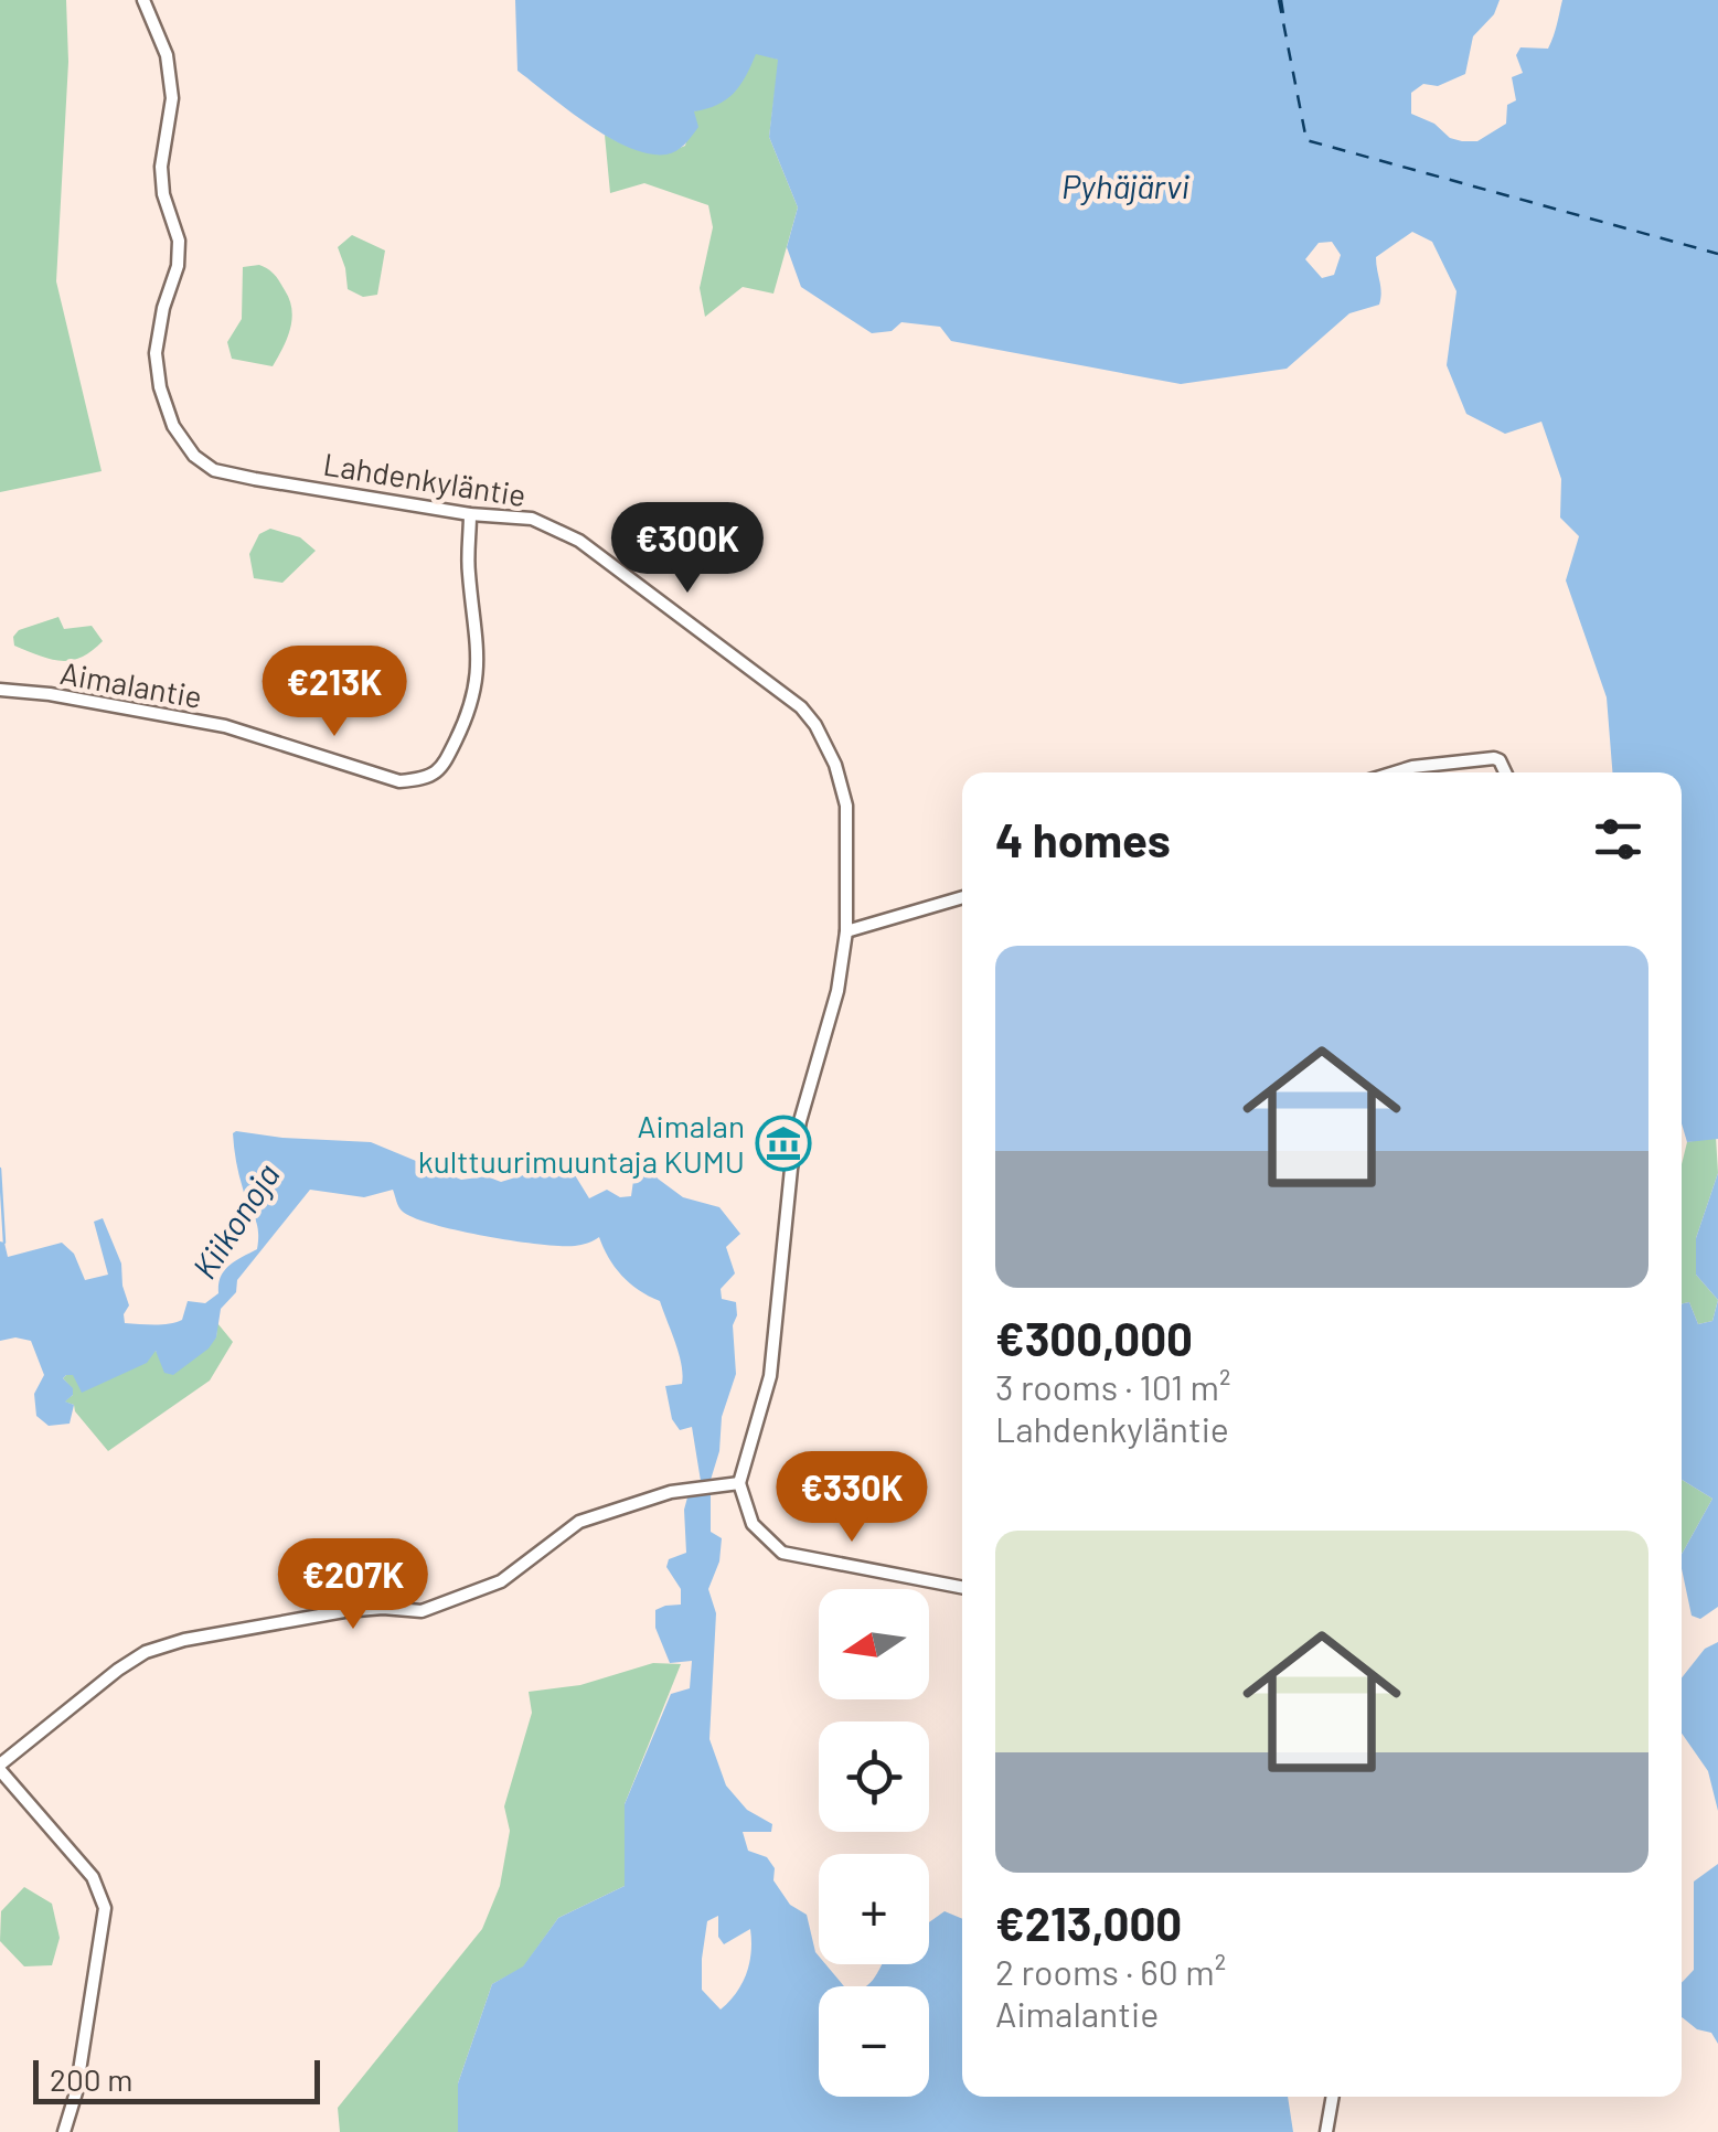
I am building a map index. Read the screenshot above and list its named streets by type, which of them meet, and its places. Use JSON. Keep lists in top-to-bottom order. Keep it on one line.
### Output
{"streets":{"street":["Lahdenkyläntie","Aimalantie"]},"crossings":[["Lahdenkyläntie","Aimalantie"]],"water":["Pyhäjärvi","Kiikonoja"],"places":{"museum":["Aimalan kulttuurimuuntaja KUMU"]},"scale_bar":"200 m","north":"left","page":{"price":["€300K","€213K","€330K","€207K"],"heading":"4 homes","list":[{"name":"€300,000","note":"3 rooms · 101 m² · Lahdenkyläntie"},{"name":"€213,000","note":"2 rooms · 60 m² · Aimalantie"}],"map_buttons":["+","−"],"scale":"200 m"}}
